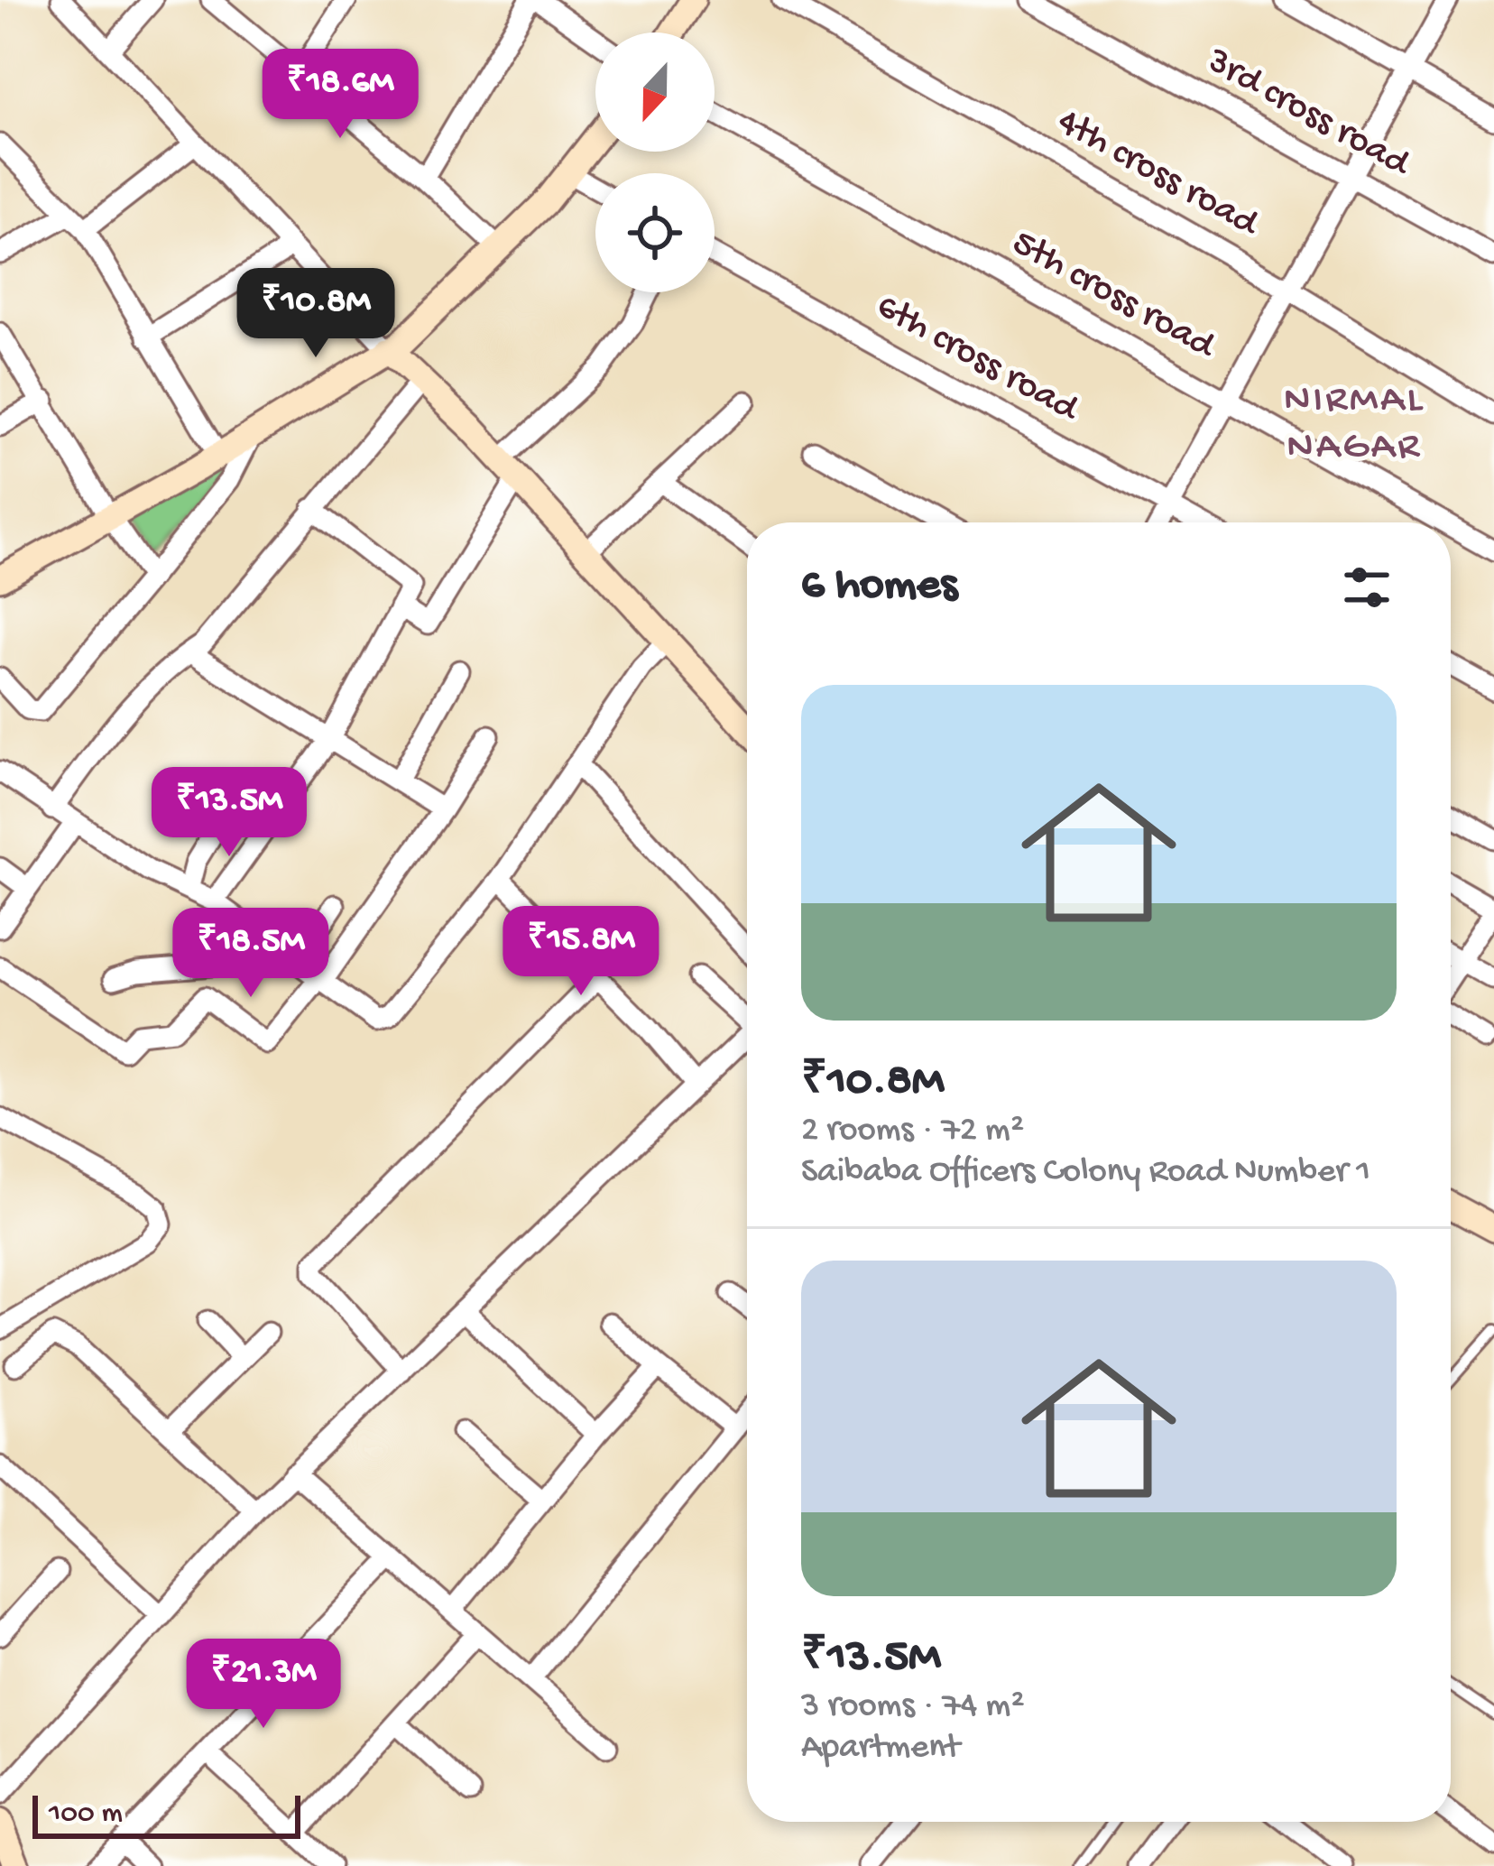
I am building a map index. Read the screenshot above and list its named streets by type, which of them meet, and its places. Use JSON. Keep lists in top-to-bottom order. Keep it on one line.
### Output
{"streets":{"street":["3rd cross road","4th cross road","5th cross road","6th cross road"]},"districts":["NIRMAL NAGAR"],"scale_bar":"100 m","north":"bottom","page":{"price":["₹18.6M","₹10.8M","₹13.5M","₹15.8M","₹18.5M","₹21.3M"],"heading":"6 homes","list":[{"name":"₹10.8M","note":"2 rooms · 72 m² · Saibaba Officers Colony Road Number 1"},{"name":"₹13.5M","note":"3 rooms · 74 m² · Apartment"}],"scale":"100 m"}}
